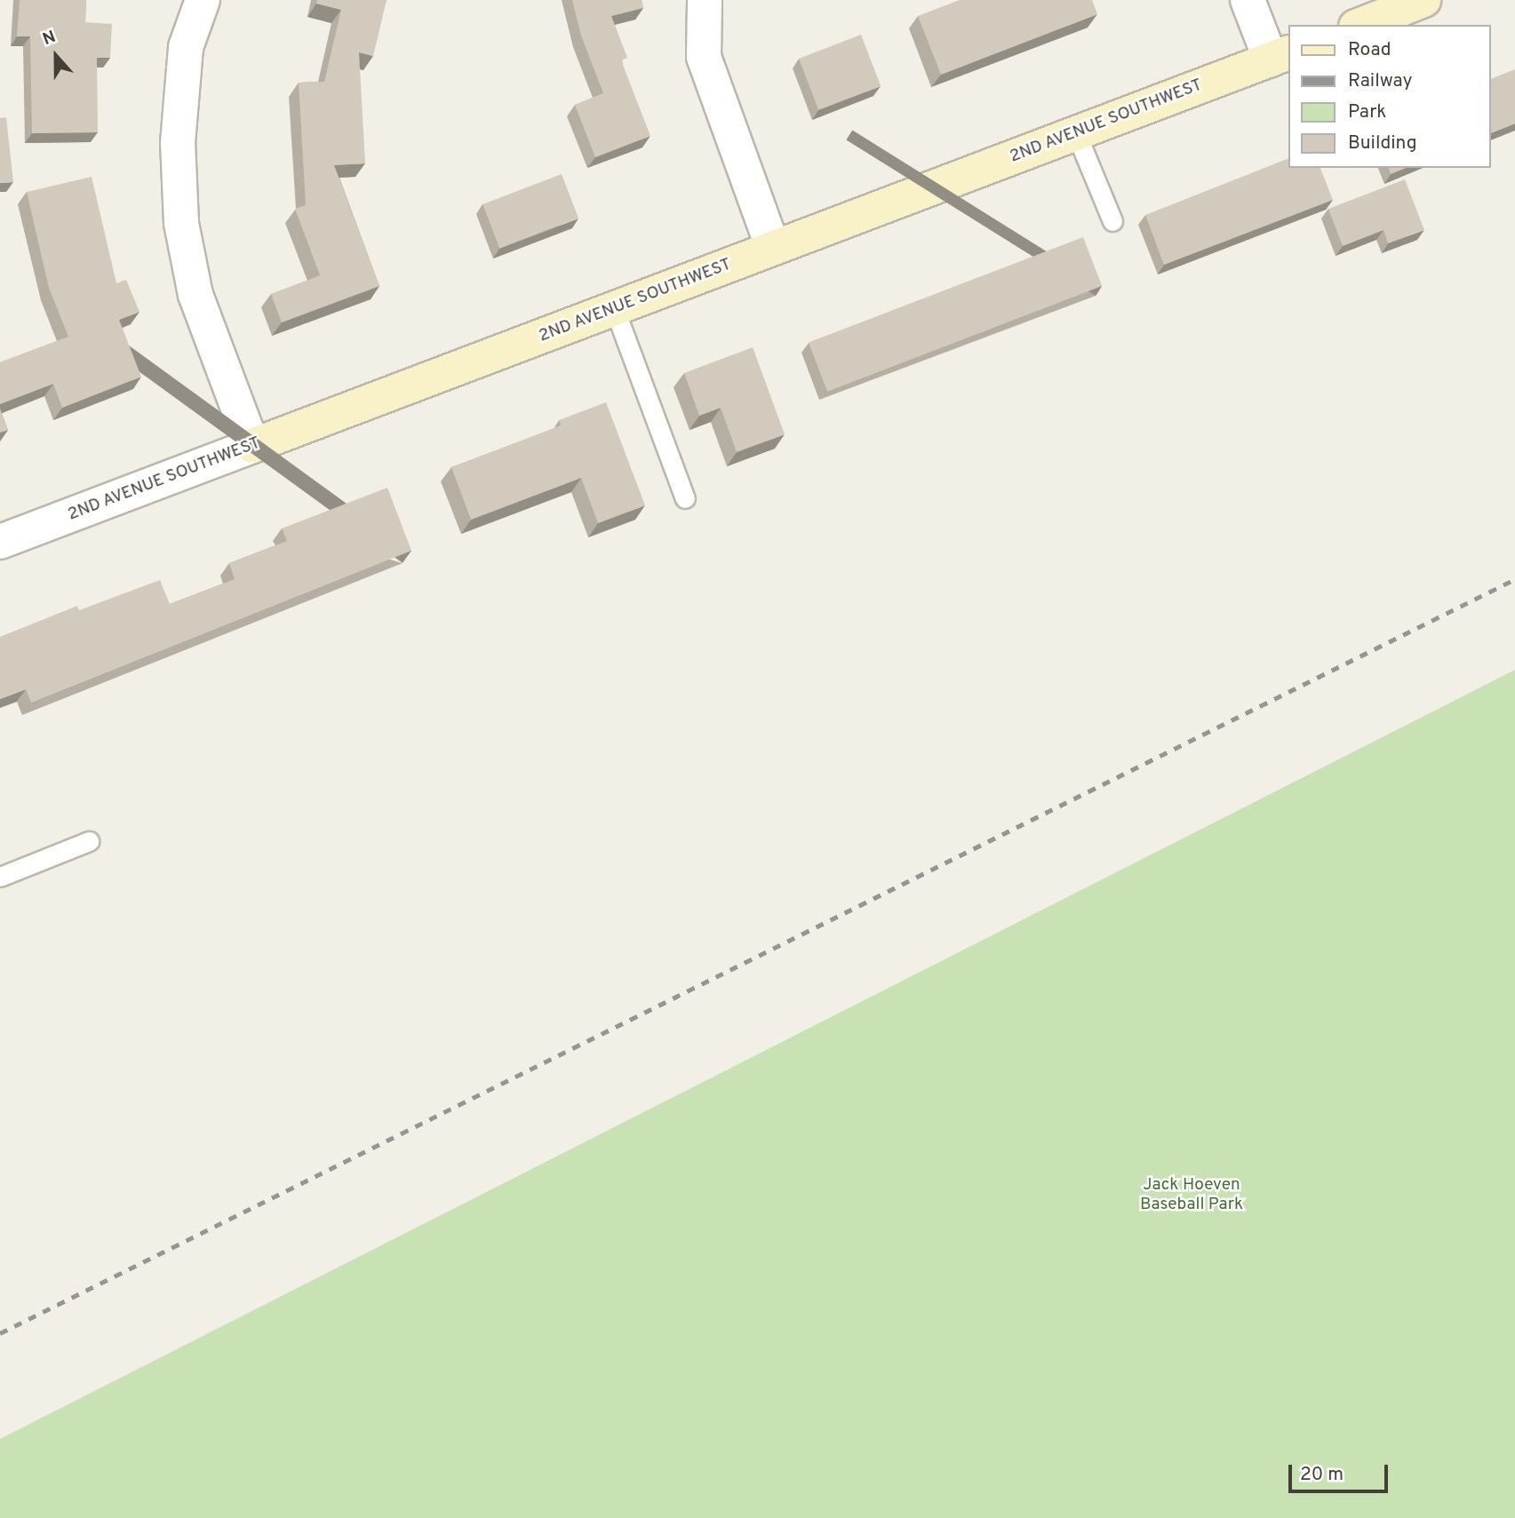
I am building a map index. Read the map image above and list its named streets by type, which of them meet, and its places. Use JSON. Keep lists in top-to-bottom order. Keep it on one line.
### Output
{"streets":{"street":["2ND AVENUE SOUTHWEST"]},"parks":["Jack Hoeven Baseball Park"],"legend":["Road","Railway","Park","Building"],"scale_bar":"20 m","north":"top"}
